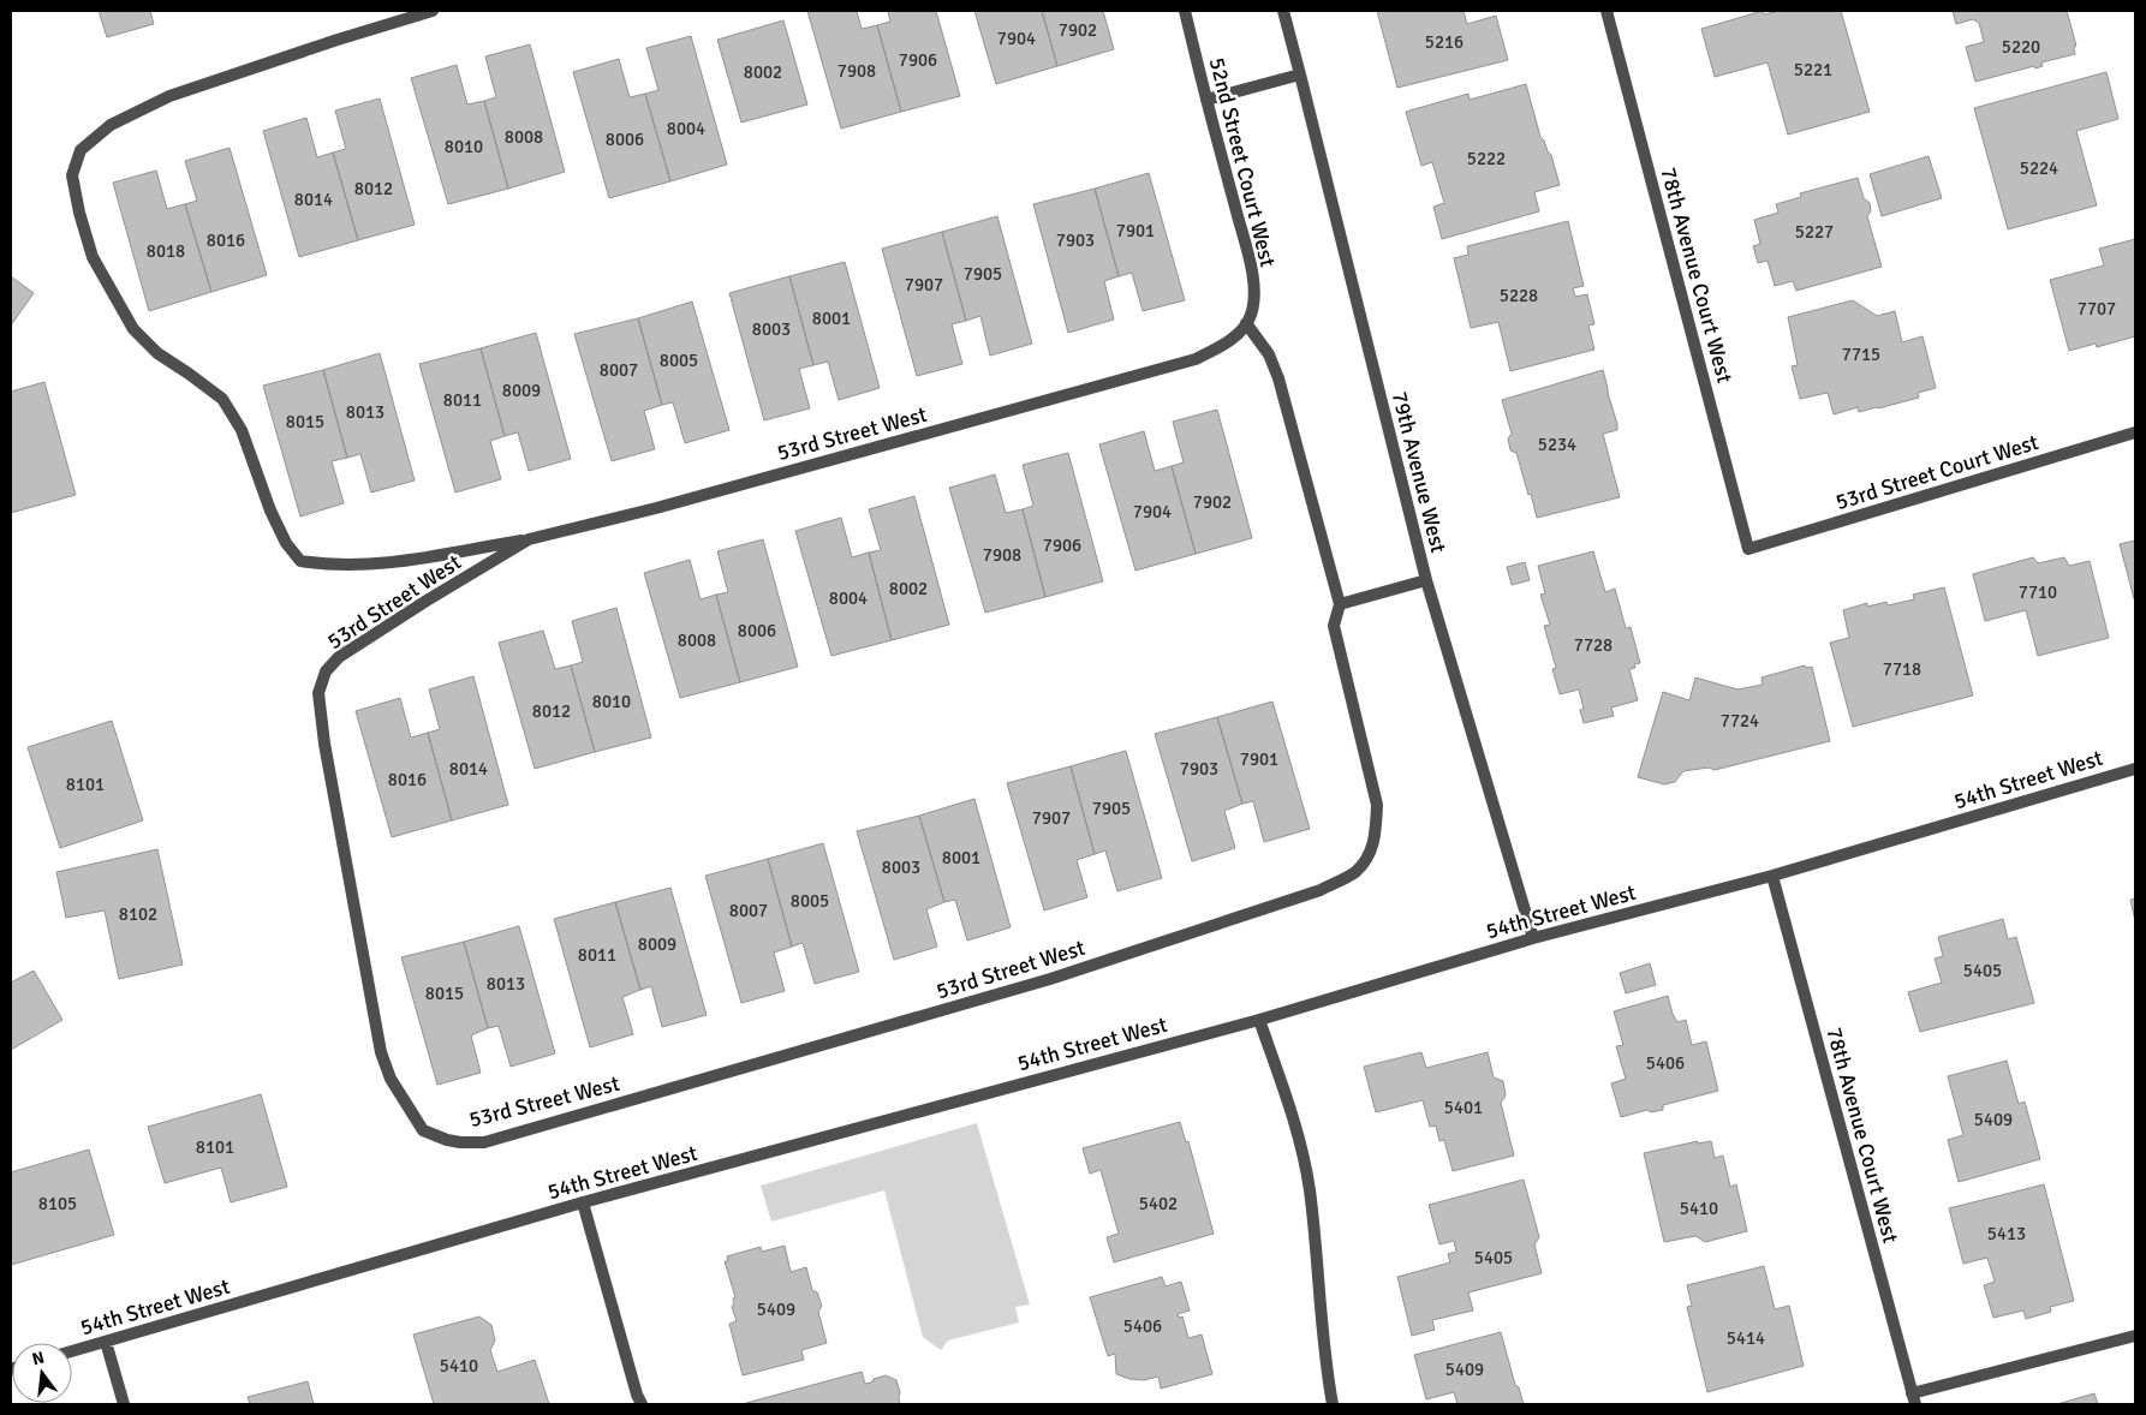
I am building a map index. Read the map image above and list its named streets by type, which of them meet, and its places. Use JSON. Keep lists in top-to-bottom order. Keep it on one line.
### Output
{"streets":{"street":["52nd Street Court West","78th Avenue Court West","53rd Street West","79th Avenue West","53rd Street Court West","54th Street West"]},"crossings":[["52nd Street Court West","53rd Street West"],["78th Avenue Court West","53rd Street Court West"],["78th Avenue Court West","54th Street West"],["79th Avenue West","54th Street West"]],"house_numbers":["7902","7904","5216","5220","7906","5221","7908","8002","8004","8008","8006","8010","5222","5224","8012","8014","7901","5227","8016","7903","8018","7905","7907","5228","7707","8001","8003","7715","8005","8007","8009","8011","8013","8015","5234","7902","7904","7906","7908","8002","7710","8004","8006","8008","7728","7718","8010","8012","7724","7901","8014","7903","8016","8101","7905","7907","8001","8003","8005","8007","8102","8009","8011","5405","8013","8015","5406","5401","5409","8101","8105","5402","5410","5413","5405","5409","5406","5414","5410","5409"],"north":"top"}
